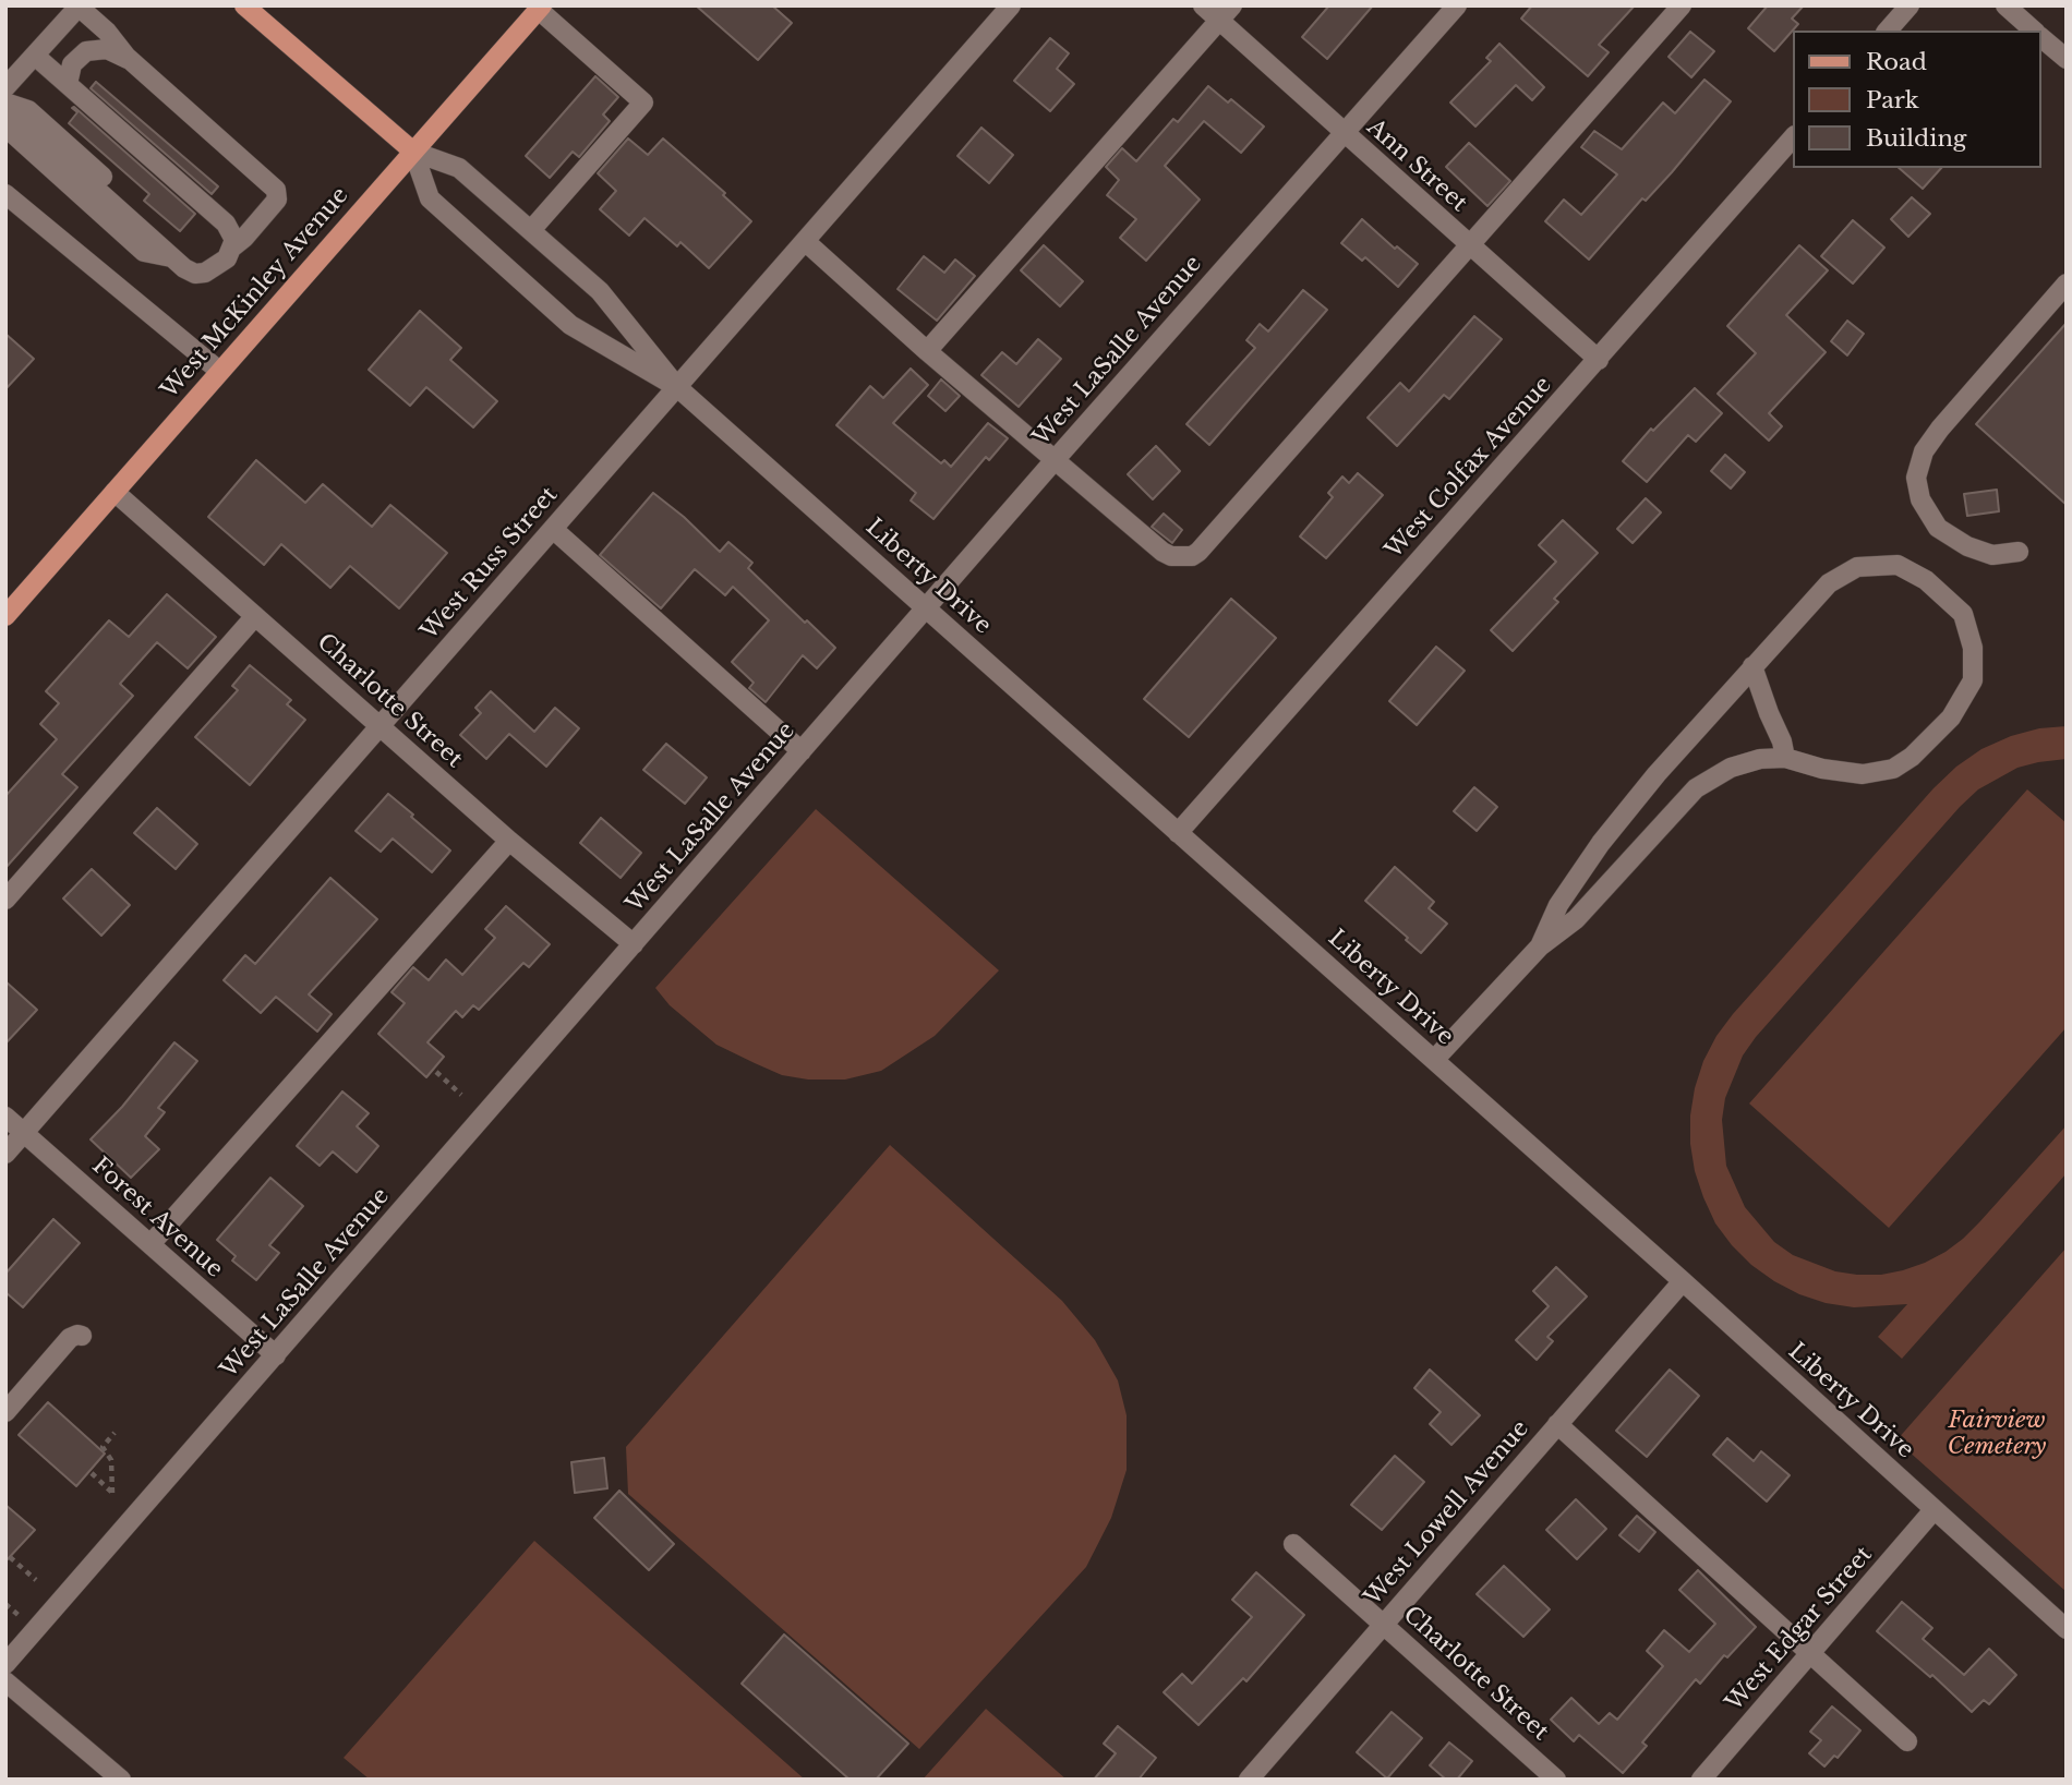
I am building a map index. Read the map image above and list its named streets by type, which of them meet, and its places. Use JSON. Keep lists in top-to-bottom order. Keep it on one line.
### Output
{"streets":{"main road":["West McKinley Avenue"],"street":["Ann Street","West LaSalle Avenue","West Colfax Avenue","West Russ Street","Liberty Drive","Charlotte Street","Forest Avenue","West Lowell Avenue","West Edgar Street"]},"crossings":[["Ann Street","West LaSalle Avenue"],["Ann Street","West Colfax Avenue"],["West McKinley Avenue","Liberty Drive"],["West McKinley Avenue","Charlotte Street"],["West LaSalle Avenue","Liberty Drive"],["West LaSalle Avenue","Charlotte Street"],["West LaSalle Avenue","Forest Avenue"],["West Colfax Avenue","Liberty Drive"],["West Russ Street","Liberty Drive"],["West Russ Street","Charlotte Street"],["West Russ Street","Forest Avenue"],["Liberty Drive","West Lowell Avenue"],["Liberty Drive","West Edgar Street"],["Charlotte Street","West Lowell Avenue"]],"parks":["Fairview Cemetery"],"legend":["Road","Park","Building"]}
